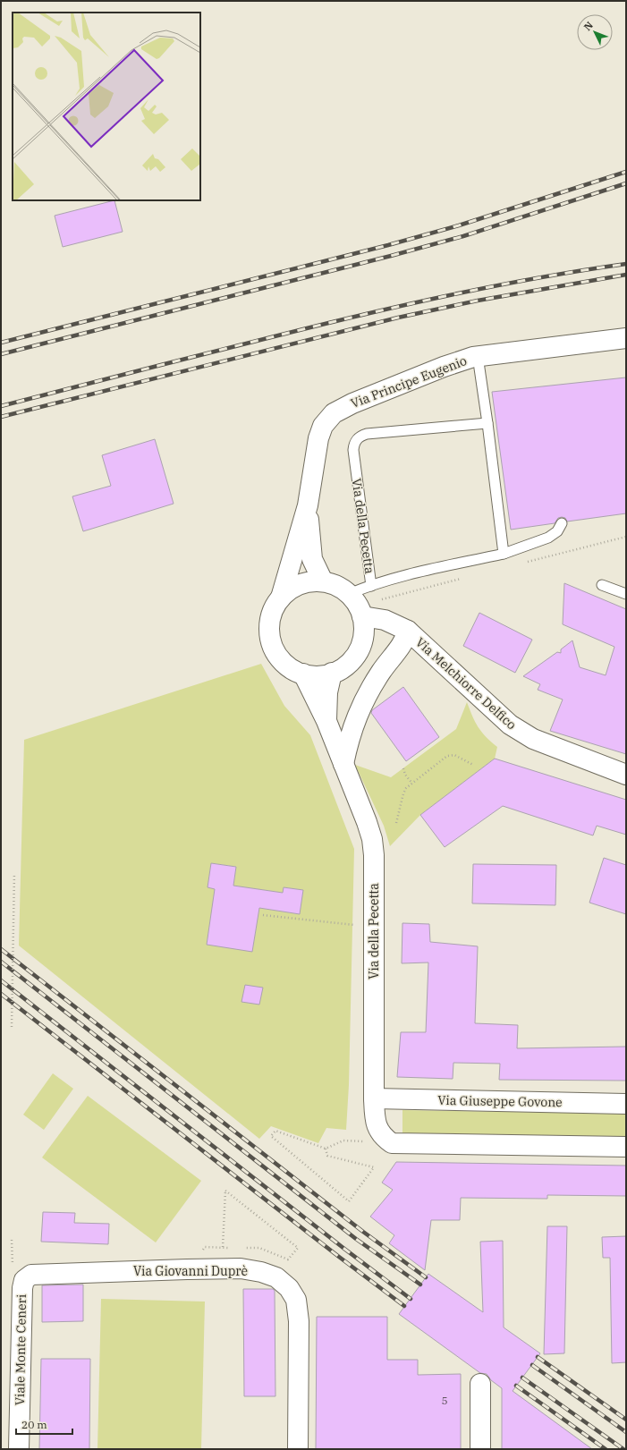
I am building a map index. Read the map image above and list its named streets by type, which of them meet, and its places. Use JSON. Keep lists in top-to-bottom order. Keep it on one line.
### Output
{"streets":{"street":["Via Principe Eugenio","Via della Pecetta","Via Melchiorre Delfico","Via Giuseppe Govone","Via Giovanni Duprè","Viale Monte Ceneri"]},"crossings":[["Via Principe Eugenio","Via della Pecetta"],["Via Principe Eugenio","Via Melchiorre Delfico"],["Via della Pecetta","Via Melchiorre Delfico"],["Via della Pecetta","Via Giuseppe Govone"],["Via Giovanni Duprè","Viale Monte Ceneri"]],"house_numbers":["5"],"scale_bar":"20 m","north":"top left"}
